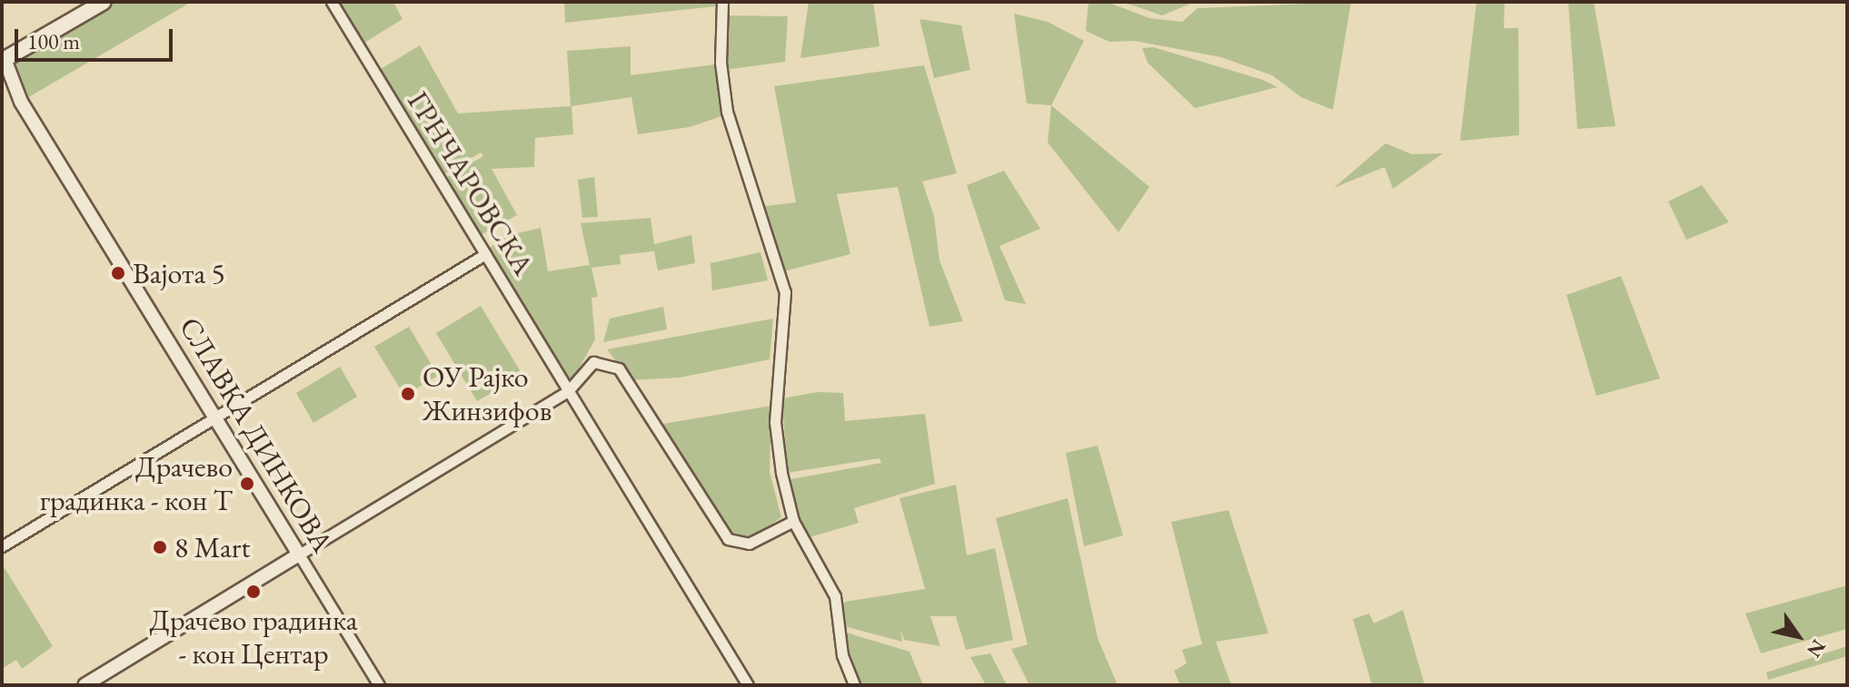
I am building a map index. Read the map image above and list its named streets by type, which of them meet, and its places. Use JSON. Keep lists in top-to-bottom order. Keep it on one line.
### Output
{"streets":{"street":["ГРНЧАРОВСКА","СЛАВКА ДИНКОВА"]},"places":["Вајота 5","ОУ Рајко Жинзифов","Драчево градинка - кон Т","8 Mart","Драчево градинка - кон Центар"],"scale_bar":"100 m","north":"bottom right"}
